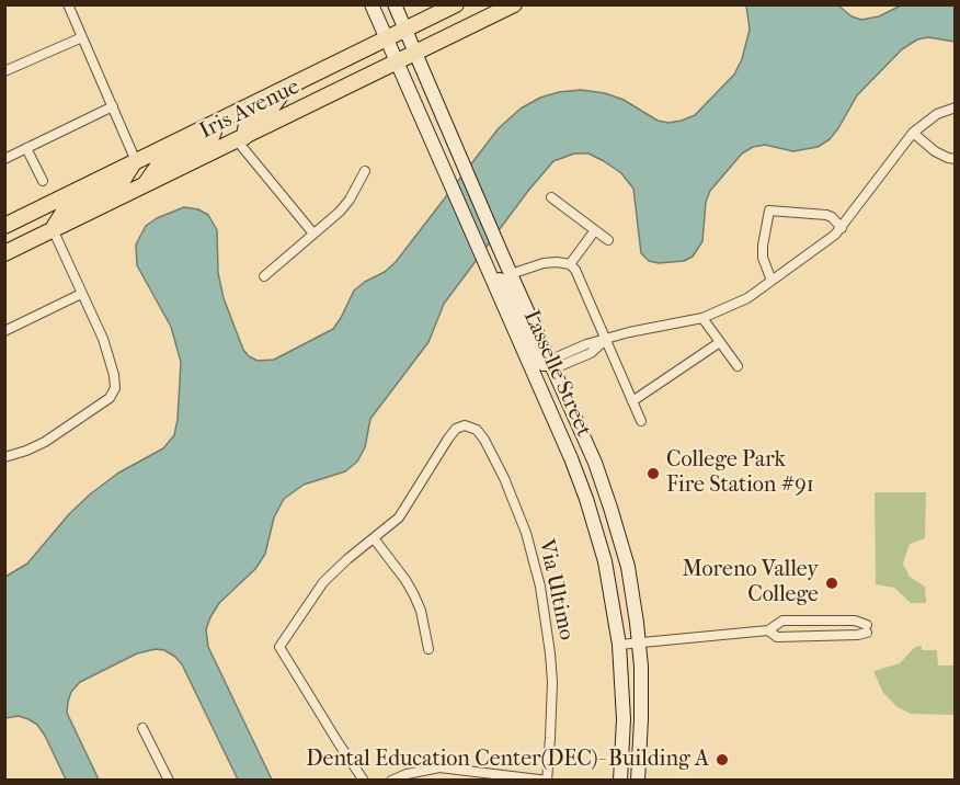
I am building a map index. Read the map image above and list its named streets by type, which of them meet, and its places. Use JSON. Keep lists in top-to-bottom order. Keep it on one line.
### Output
{"streets":{"main road":["Iris Avenue","Lasselle Street"],"street":["Via Ultimo"]},"crossings":[["Iris Avenue","Lasselle Street"]],"places":["College Park Fire Station #91","Moreno Valley College","Dental Education Center(DEC)- Building A"]}
